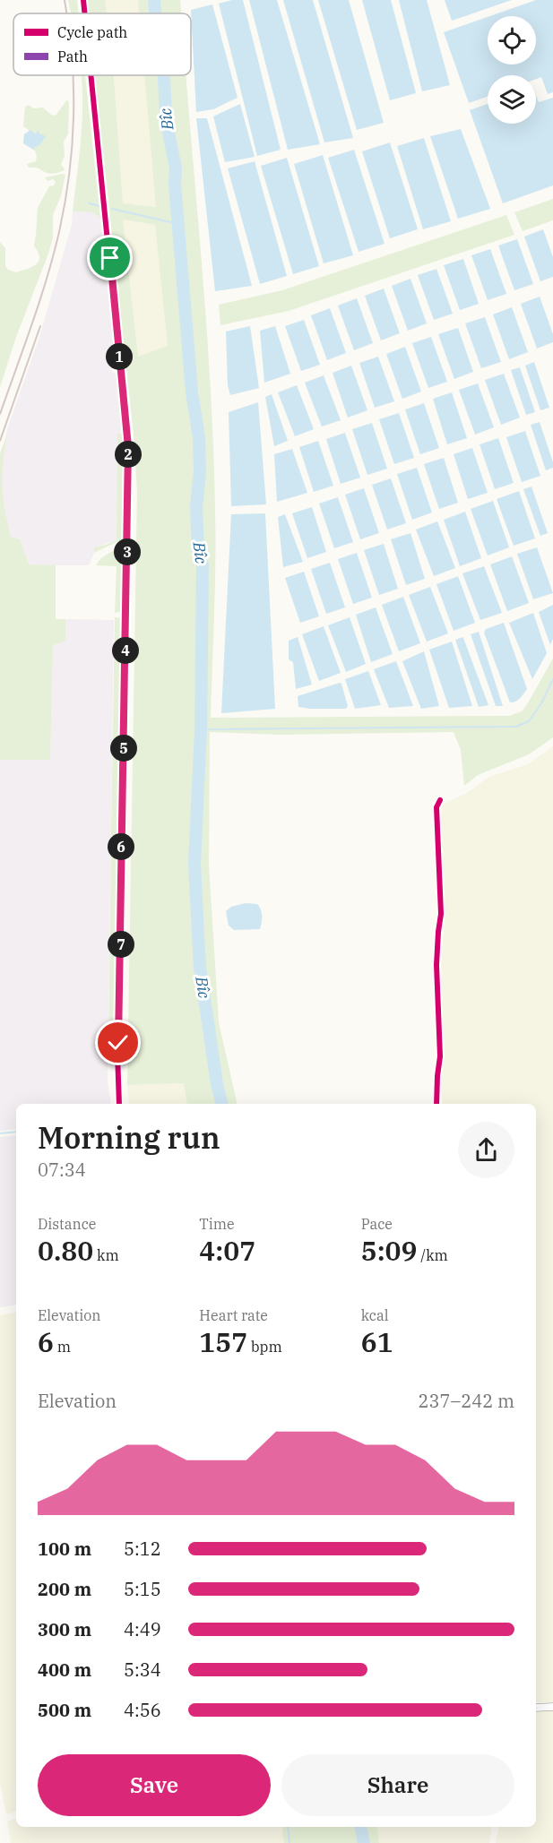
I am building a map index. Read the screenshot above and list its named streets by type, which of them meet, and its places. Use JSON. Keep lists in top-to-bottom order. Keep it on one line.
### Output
{"water":["Bîc"],"legend":["Cycle path","Path"],"page":{"pins":["1","2","3","4","5","6","7"],"heading":["Morning run","07:34"],"stats":[["Distance","0.80 km"],["Time","4:07"],["Pace","5:09 /km"],["Elevation","6 m"],["Heart rate","157 bpm"],["kcal","61"]],"chart":["Elevation","237–242 m"],"list":[{"name":"100 m","note":"5:12"},{"name":"200 m","note":"5:15"},{"name":"300 m","note":"4:49"},{"name":"400 m","note":"5:34"},{"name":"500 m","note":"4:56"}],"buttons":["Save","Share"]}}
